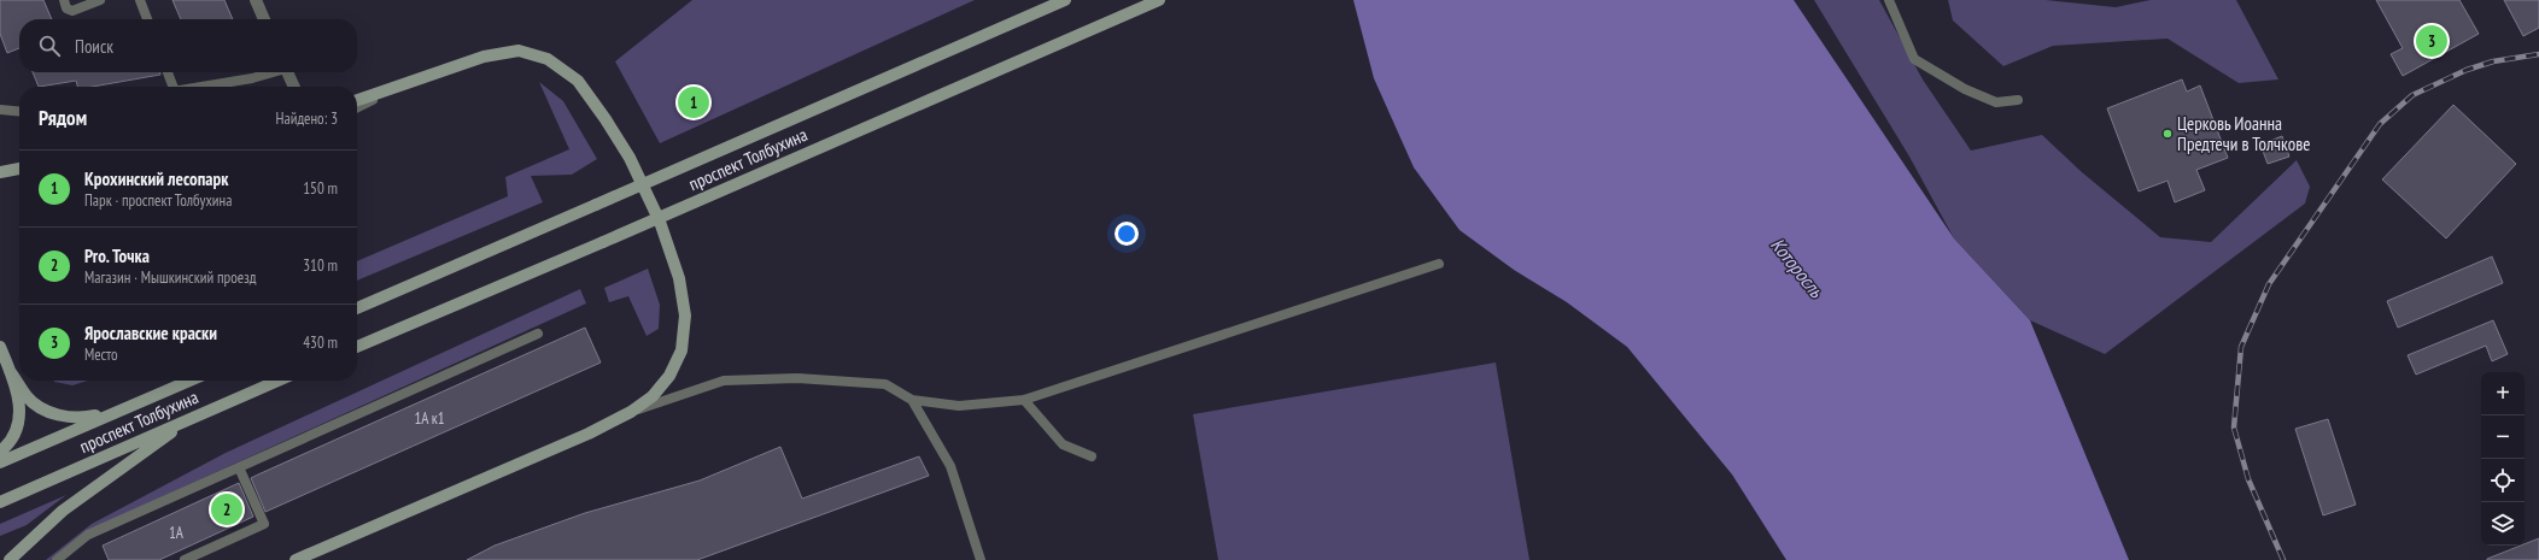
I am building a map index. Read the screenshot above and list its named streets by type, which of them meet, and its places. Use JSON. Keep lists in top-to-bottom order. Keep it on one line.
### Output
{"streets":{"main road":["проспект Толбухина"]},"water":["Которосль"],"places":["Церковь Иоанна Предтечи в Толчкове"],"house_numbers":["1А к1","1А"],"page":{"search":"Поиск","pins":["3","1","2"],"heading":["Рядом","Найдено: 3"],"list":[{"mark":"1","name":"Крохинский лесопарк","note":"Парк · проспект Толбухина","value":"150 m"},{"mark":"2","name":"Pro. Точка","note":"Магазин · Мышкинский проезд","value":"310 m"},{"mark":"3","name":"Ярославские краски","note":"Место","value":"430 m"}],"map_buttons":["+","−"]}}
